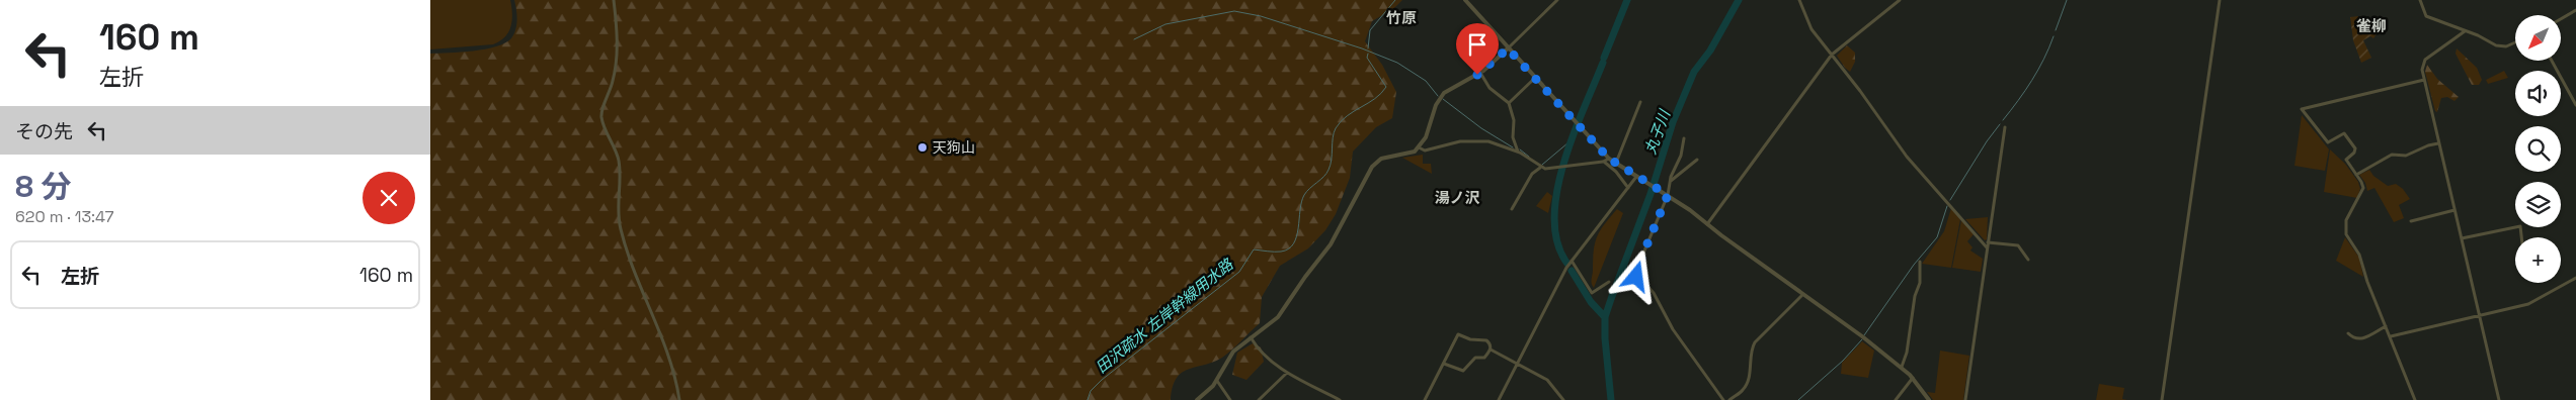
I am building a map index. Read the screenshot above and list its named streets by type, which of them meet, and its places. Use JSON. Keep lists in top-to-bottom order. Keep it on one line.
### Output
{"districts":["竹原","雀柳","湯ノ沢"],"water":["丸子川","田沢疏水 左岸幹線用水路"],"places":["天狗山"],"north":"bottom left","page":{"turn":["160 m","左折"],"map_buttons":"+","then":"その先","heading":["8 分","620 m · 13:47"],"list":[{"name":"左折","value":"160 m"}]}}
